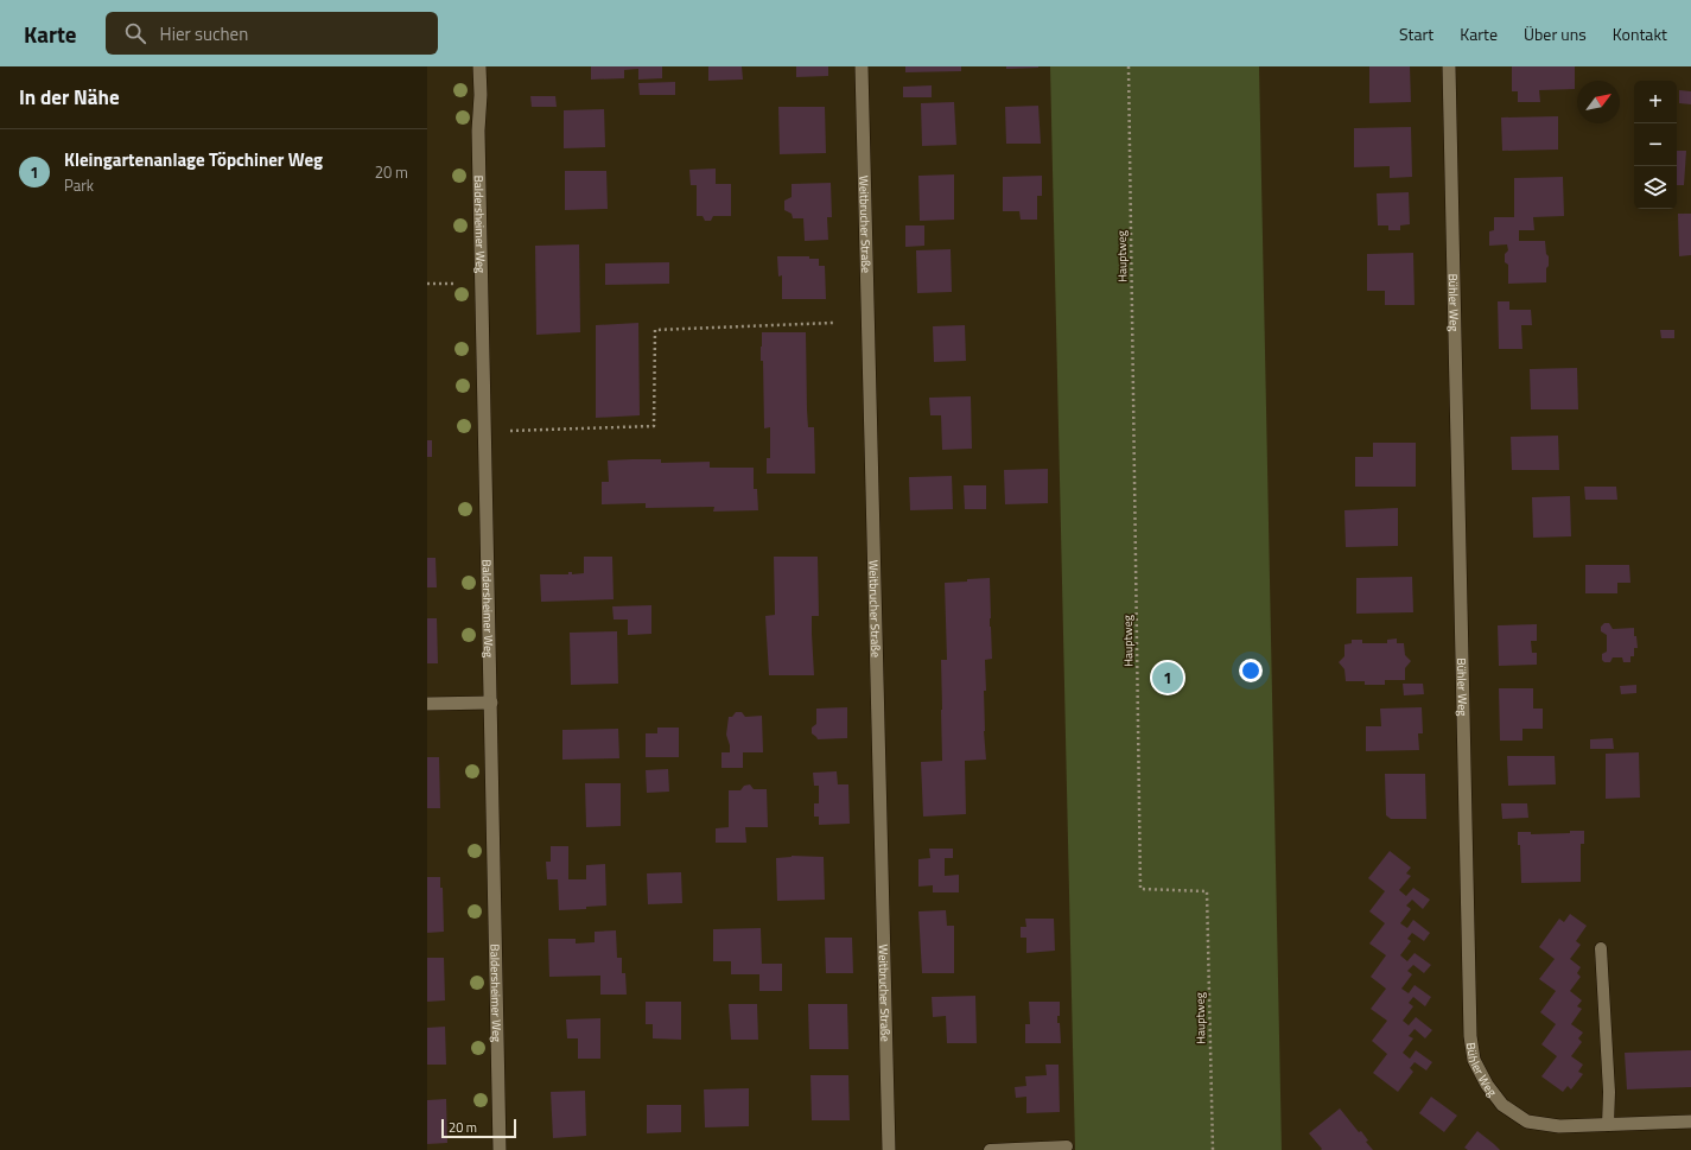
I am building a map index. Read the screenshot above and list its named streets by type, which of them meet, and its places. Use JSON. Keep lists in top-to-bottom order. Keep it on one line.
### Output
{"streets":{"street":["Baldersheimer Weg","Weitbrucher Straße","Bühler Weg"],"path":["Hauptweg"]},"scale_bar":"20 m","north":"top right","page":{"header":"Karte","search":"Hier suchen","nav":["Start","Karte","Über uns","Kontakt"],"heading":"In der Nähe","map_buttons":["+","−"],"list":[{"mark":"1","name":"Kleingartenanlage Töpchiner Weg","note":"Park","value":"20 m"}],"pins":"1","scale":"20 m"}}
